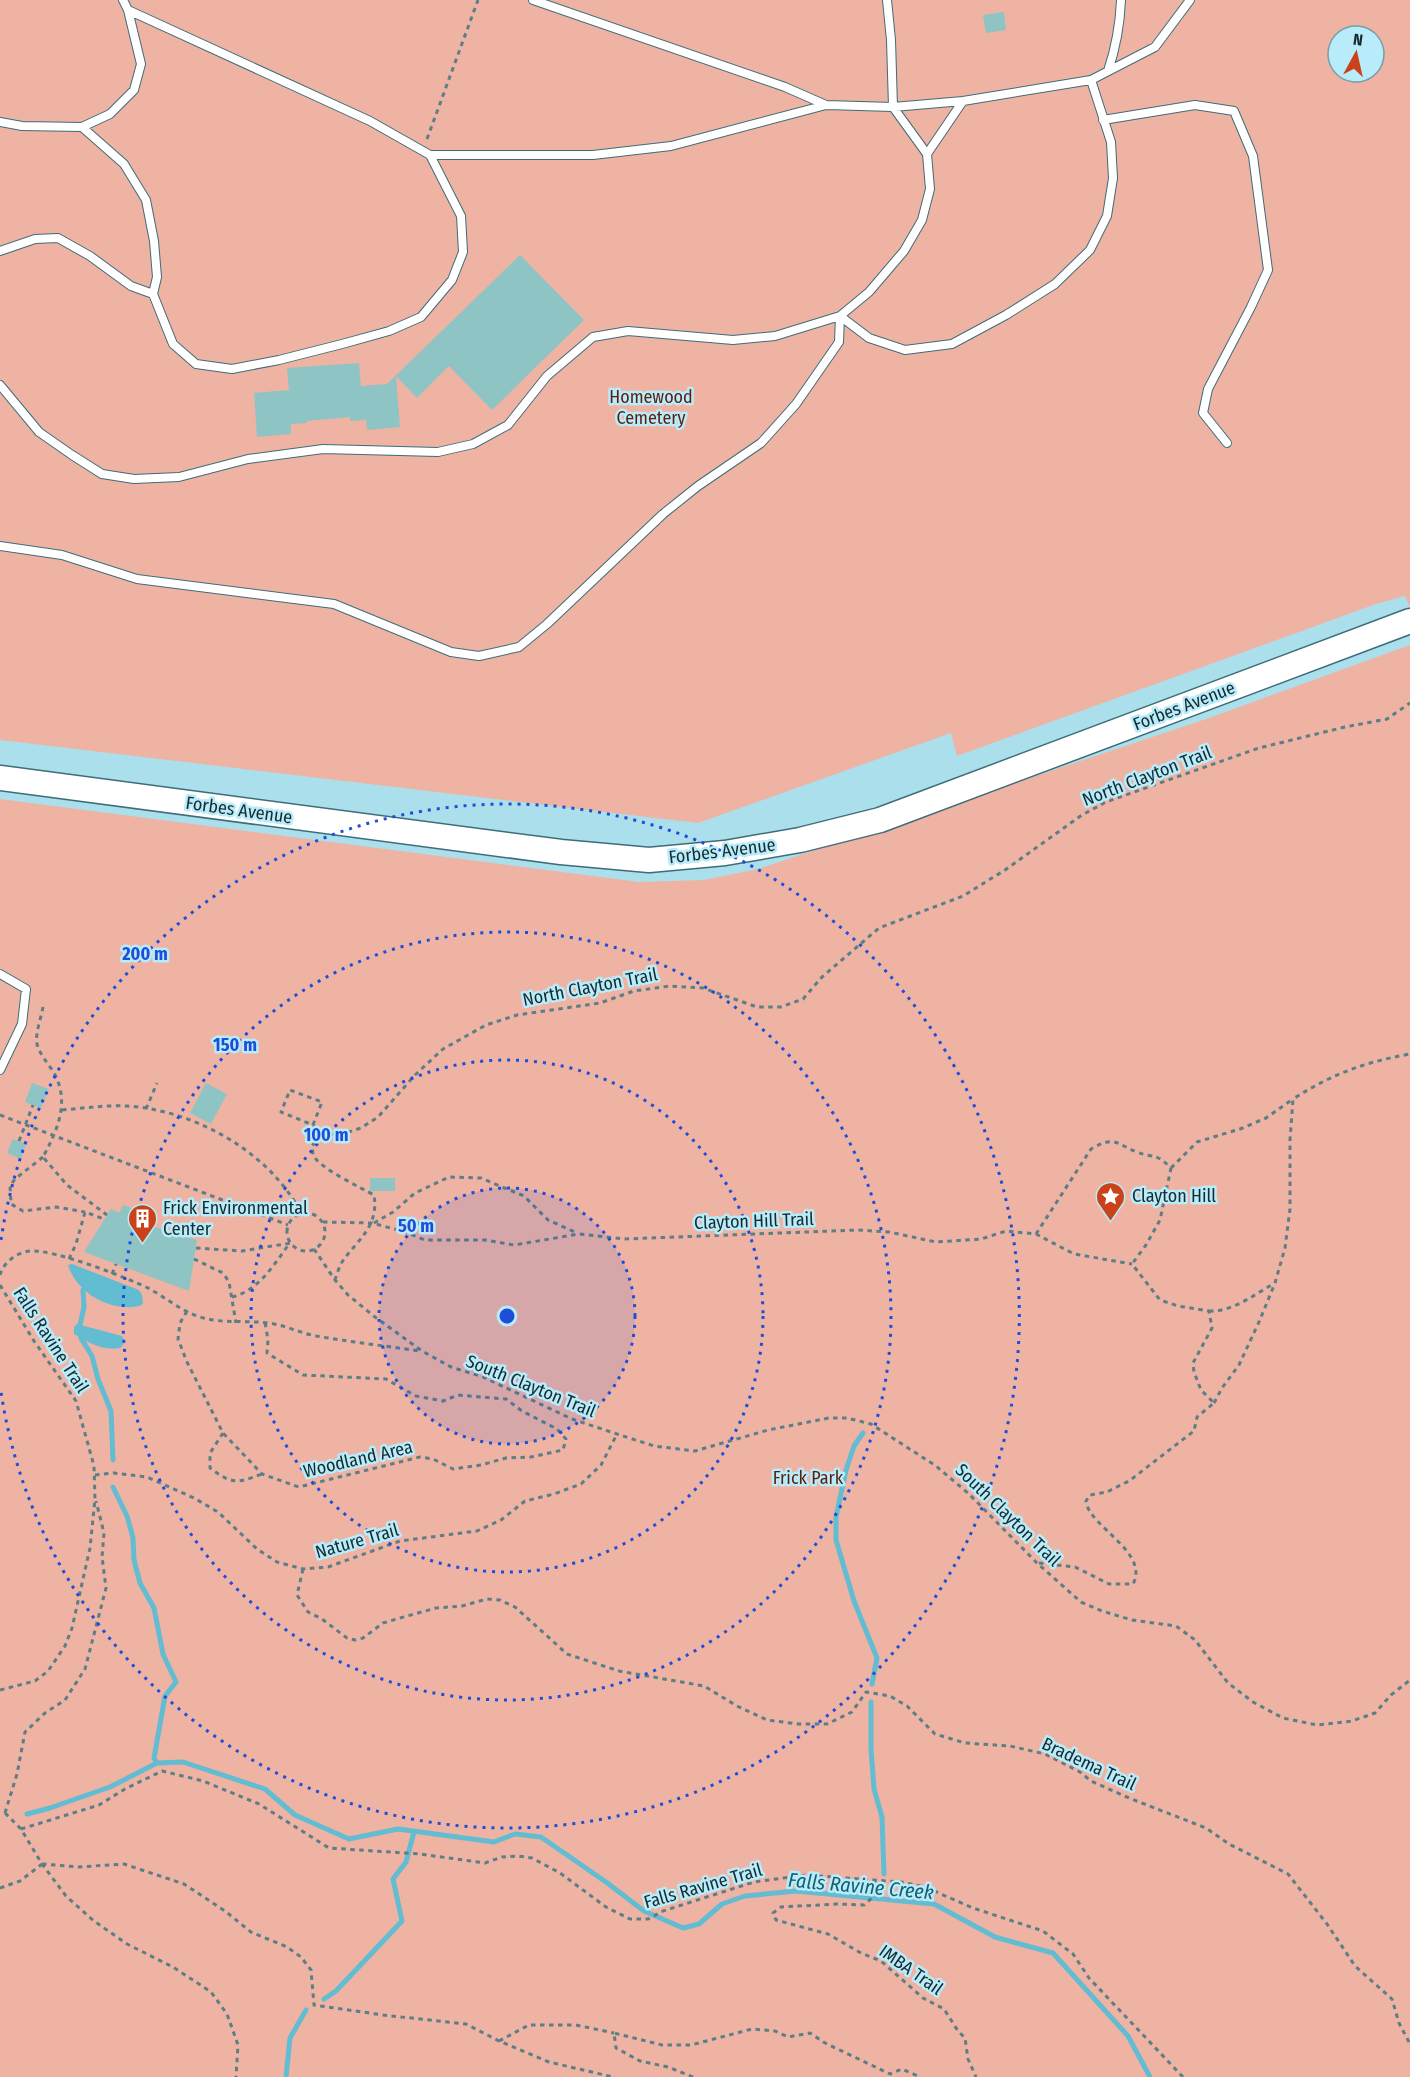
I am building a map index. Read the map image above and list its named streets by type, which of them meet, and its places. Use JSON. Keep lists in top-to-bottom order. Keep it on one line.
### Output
{"streets":{"main road":["Forbes Avenue"],"path":["North Clayton Trail","Clayton Hill Trail","Falls Ravine Trail","South Clayton Trail","Woodland Area","Nature Trail","Bradema Trail","IMBA Trail"]},"crossings":[["Clayton Hill Trail","South Clayton Trail"],["Falls Ravine Trail","Nature Trail"],["Falls Ravine Trail","IMBA Trail"],["South Clayton Trail","Nature Trail"],["Nature Trail","Bradema Trail"]],"water":["Falls Ravine Creek"],"parks":["Homewood Cemetery","Frick Park"],"places":{"place":["Clayton Hill"],"building":["Frick Environmental Center"]},"north":"top","rings":["200 m","150 m","100 m","50 m"]}
